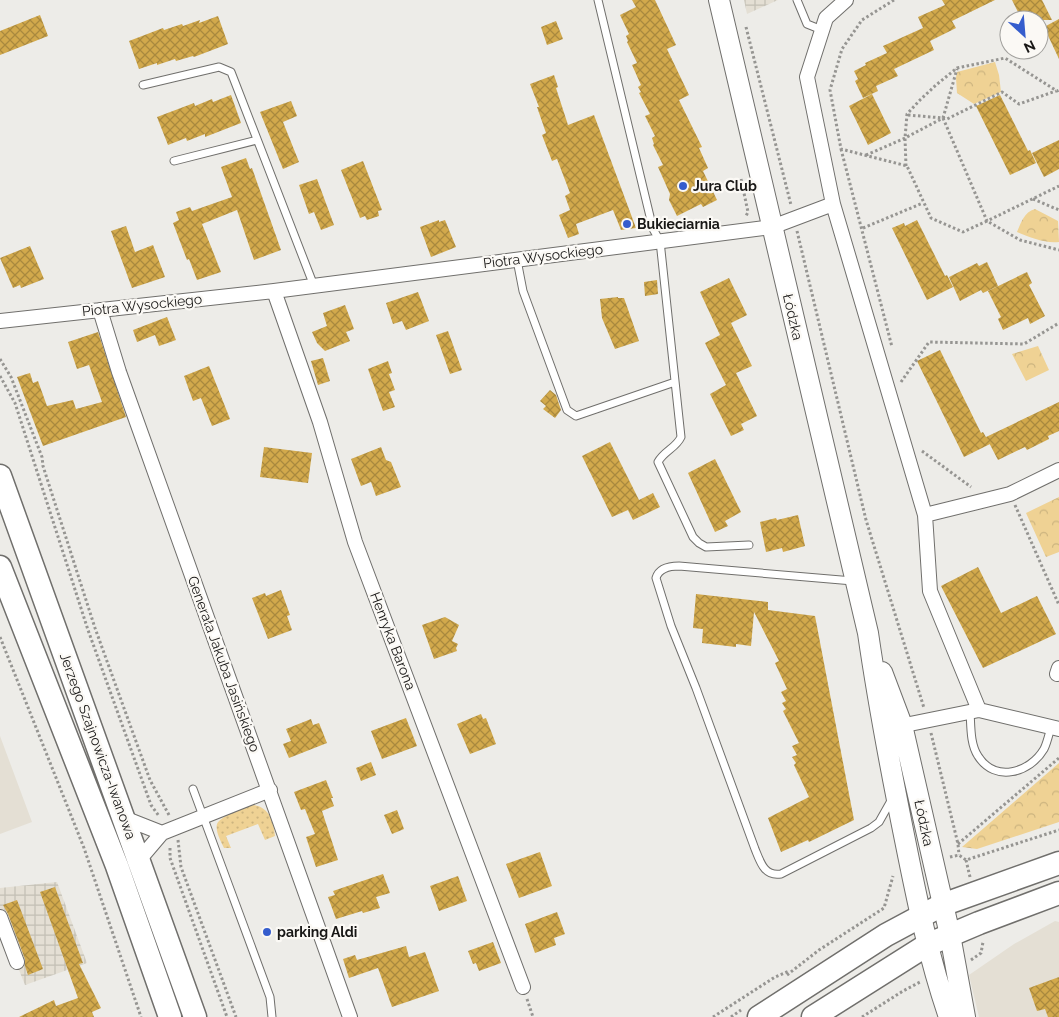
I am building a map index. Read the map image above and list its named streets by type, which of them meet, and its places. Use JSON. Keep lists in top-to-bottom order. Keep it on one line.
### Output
{"streets":{"main road":["Jerzego Szajnowicza-Iwanowa"],"street":["Piotra Wysockiego","Łódzka","Henryka Barona","Generała Jakuba Jasińskiego"]},"crossings":[["Piotra Wysockiego","Łódzka"],["Piotra Wysockiego","Henryka Barona"],["Piotra Wysockiego","Generała Jakuba Jasińskiego"]],"places":["Jura Club","Bukieciarnia","parking Aldi"],"north":"bottom right"}
